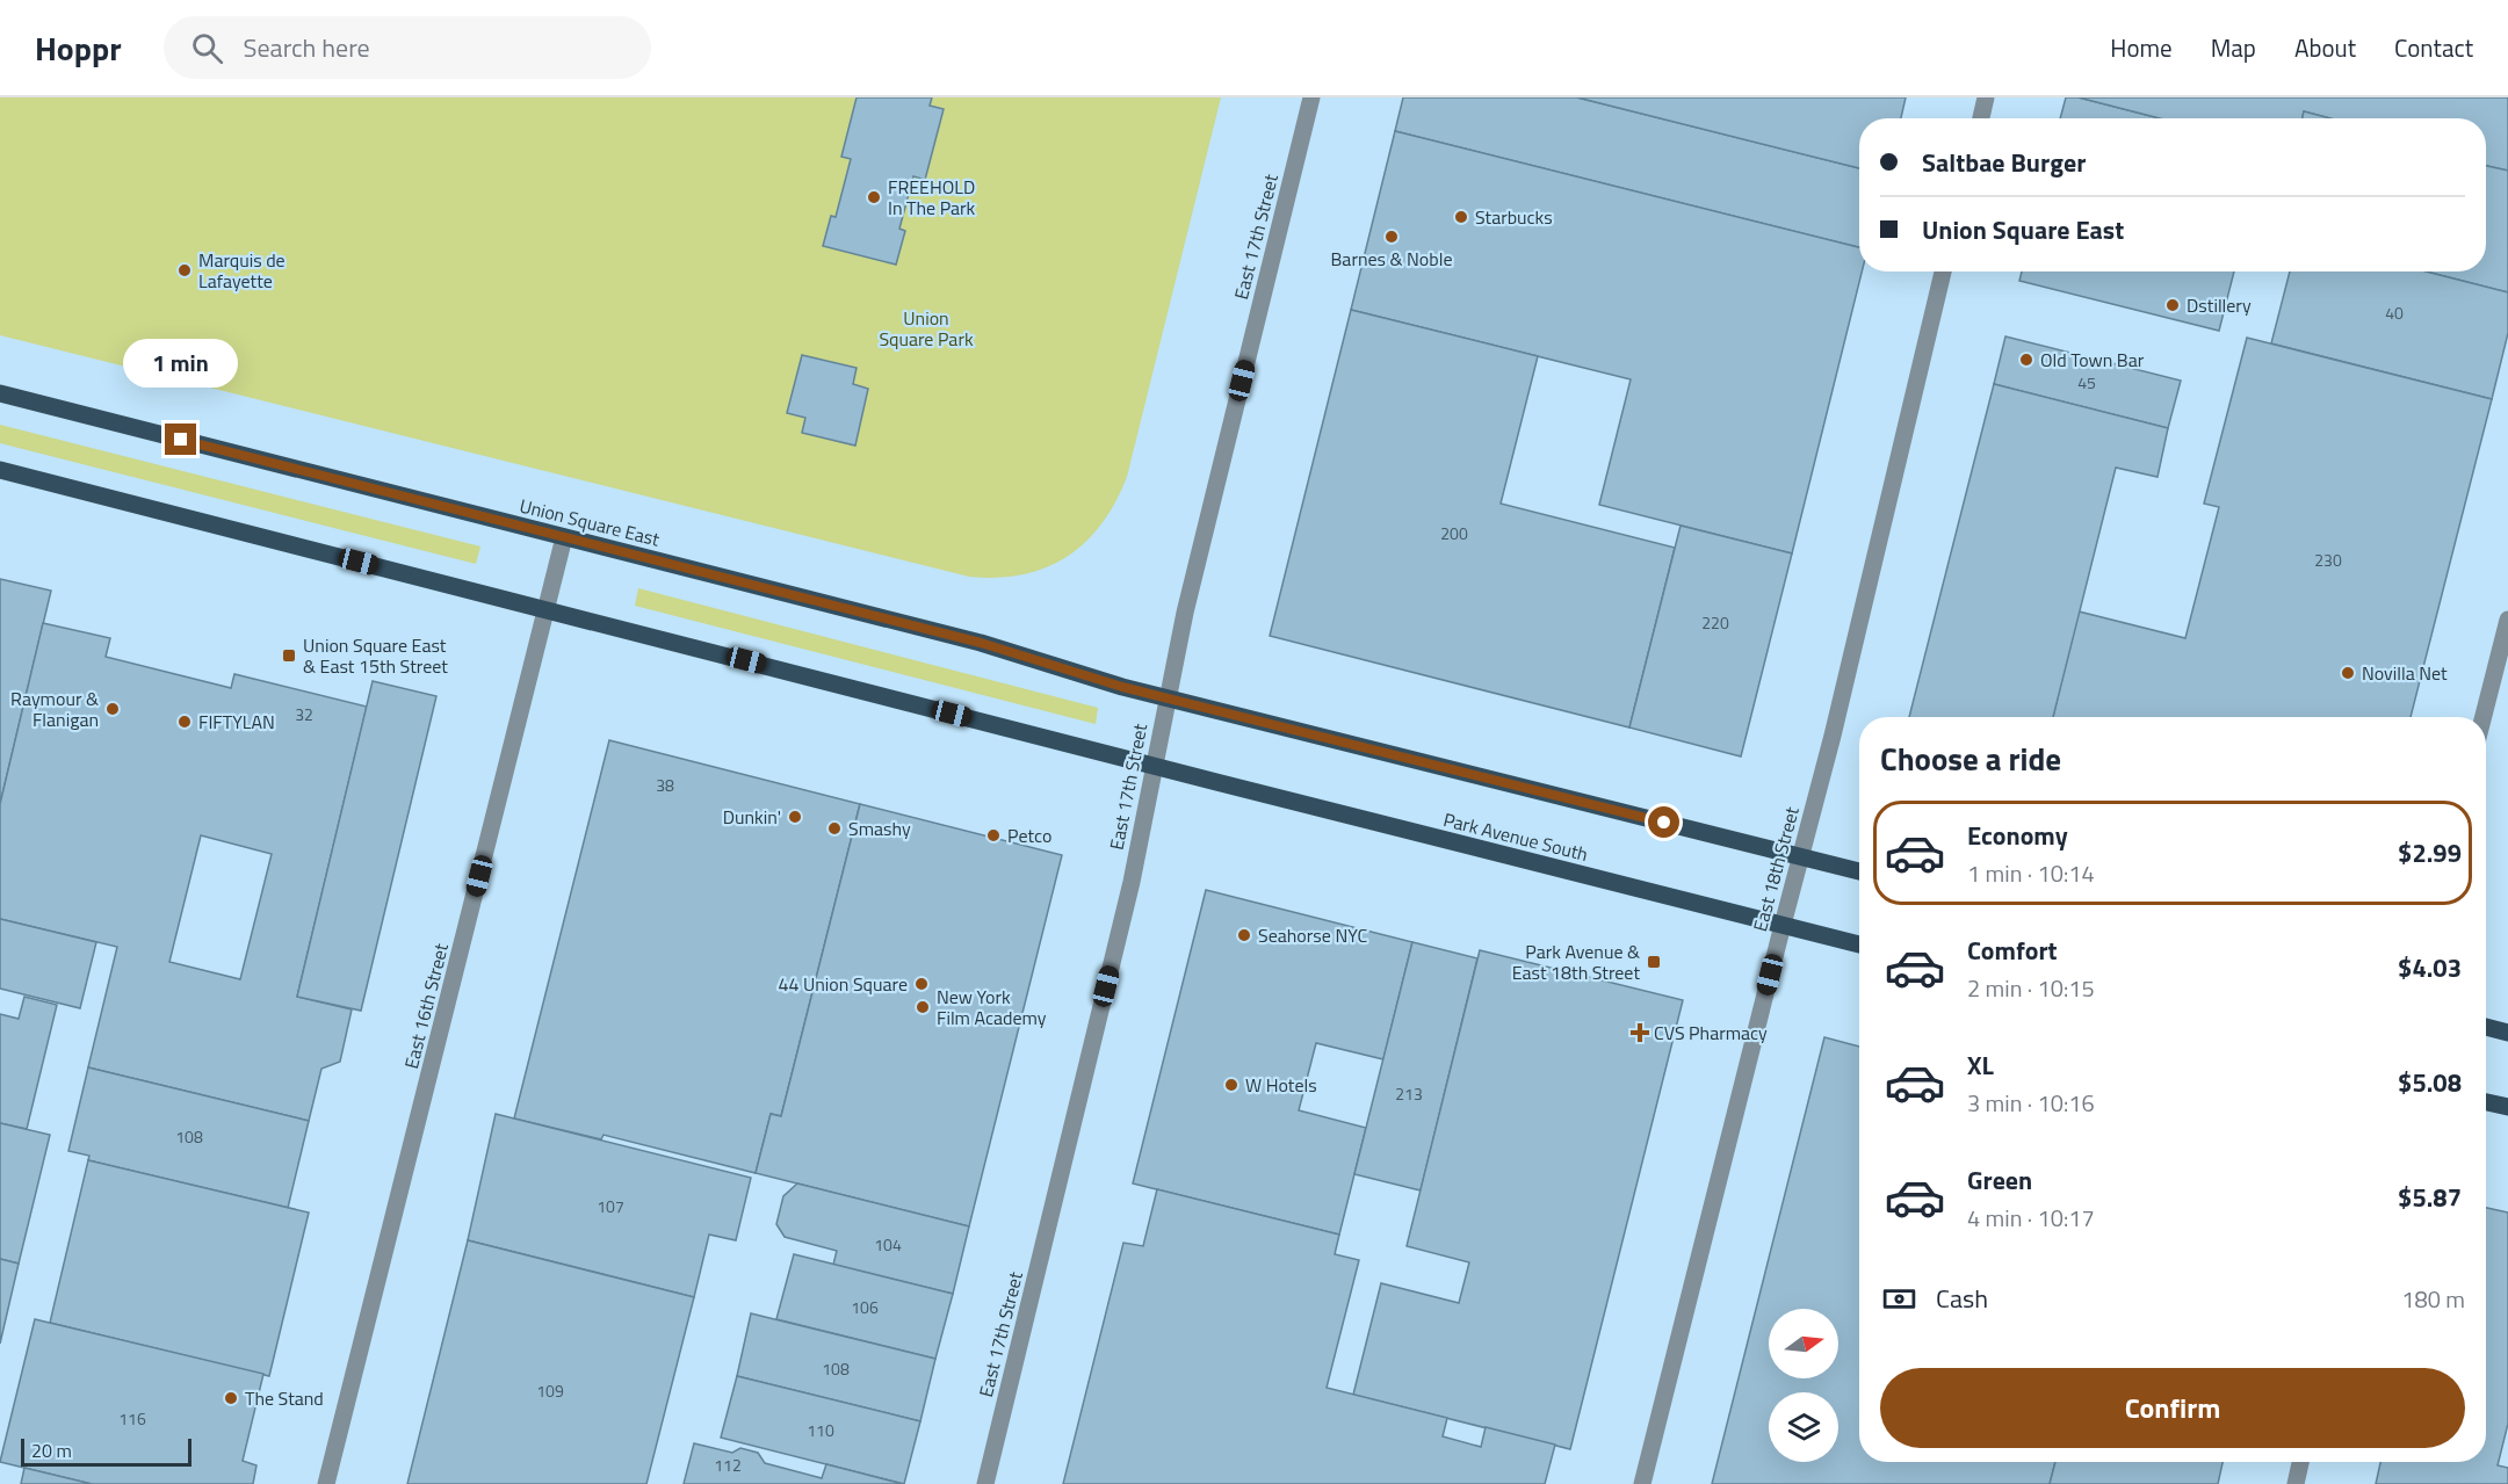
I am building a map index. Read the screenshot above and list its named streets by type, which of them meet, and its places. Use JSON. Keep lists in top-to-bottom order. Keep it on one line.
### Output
{"streets":{"main road":["Union Square East","Park Avenue South"],"street":["East 17th Street","East 18th Street","East 16th Street"]},"crossings":[["East 17th Street","Union Square East"],["East 17th Street","Park Avenue South"],["Union Square East","East 16th Street"],["Park Avenue South","East 18th Street"]],"parks":["Union Square Park"],"places":{"other":["FREEHOLD In The Park","Starbucks","Barnes & Noble","Marquis de Lafayette","Dstillery","Old Town Bar","Novilla Net","Raymour & Flanigan","FIFTYLAN","Dunkin'","Smashy","Petco","Seahorse NYC","44 Union Square","New York Film Academy","W Hotels","The Stand"],"transit":["Union Square East & East 15th Street","Park Avenue & East 18th Street"],"health":["CVS Pharmacy"]},"house_numbers":["40","45","200","230","220","32","38","213","108","107","104","106","108","109","116","110","112"],"scale_bar":"20 m","north":"right","page":{"header":"Hoppr","search":"Search here","nav":["Home","Map","About","Contact"],"banner":["Saltbae Burger","Union Square East"],"bubble":"1 min","heading":"Choose a ride","list":[{"name":"Economy","note":"1 min · 10:14","value":"$2.99"},{"name":"Comfort","note":"2 min · 10:15","value":"$4.03"},{"name":"XL","note":"3 min · 10:16","value":"$5.08"},{"name":"Green","note":"4 min · 10:17","value":"$5.87"}],"pay":["Cash","180 m"],"buttons":"Confirm","scale":"20 m"}}
